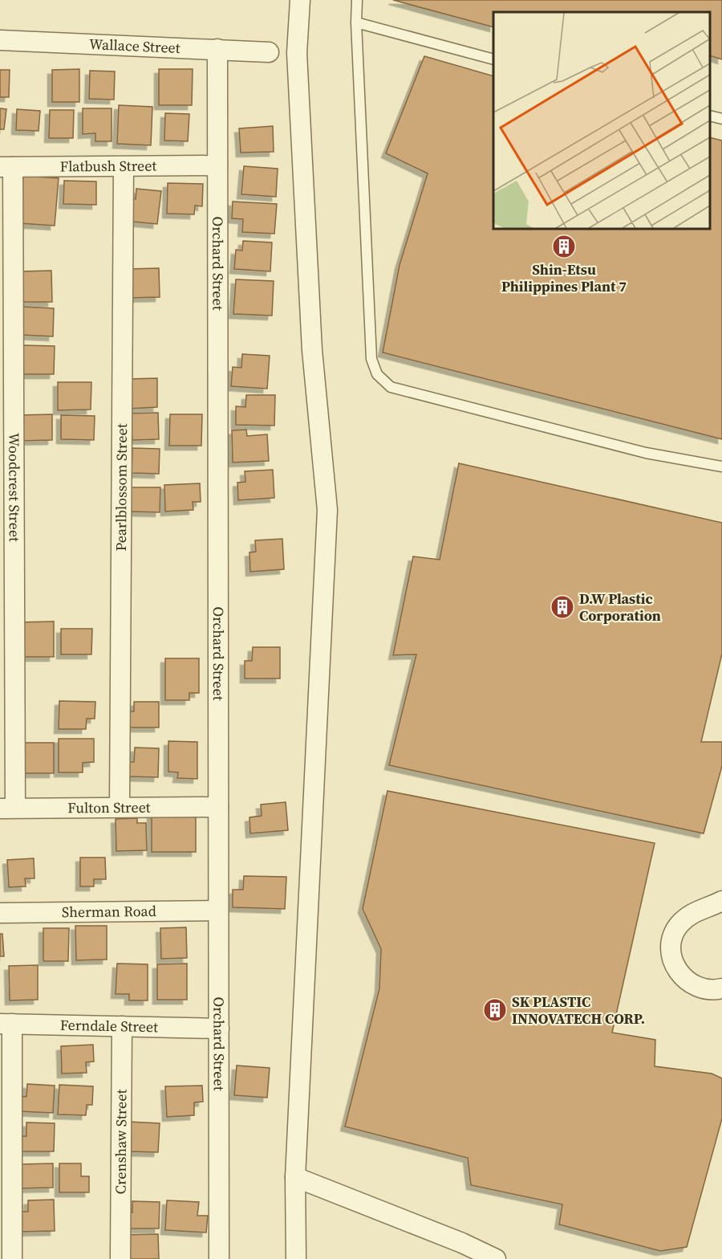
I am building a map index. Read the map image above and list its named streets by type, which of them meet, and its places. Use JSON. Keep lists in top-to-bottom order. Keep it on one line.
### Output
{"streets":{"street":["Wallace Street","Flatbush Street","Orchard Street","Pearlblossom Street","Woodcrest Street","Fulton Street","Sherman Road","Ferndale Street","Crenshaw Street"]},"crossings":[["Wallace Street","Orchard Street"],["Flatbush Street","Orchard Street"],["Flatbush Street","Pearlblossom Street"],["Flatbush Street","Woodcrest Street"],["Orchard Street","Fulton Street"],["Orchard Street","Sherman Road"],["Orchard Street","Ferndale Street"],["Pearlblossom Street","Fulton Street"],["Woodcrest Street","Fulton Street"],["Ferndale Street","Crenshaw Street"]],"places":{"building":["Shin-Etsu Philippines Plant 7","D.W Plastic Corporation","SK PLASTIC INNOVATECH CORP."]}}
